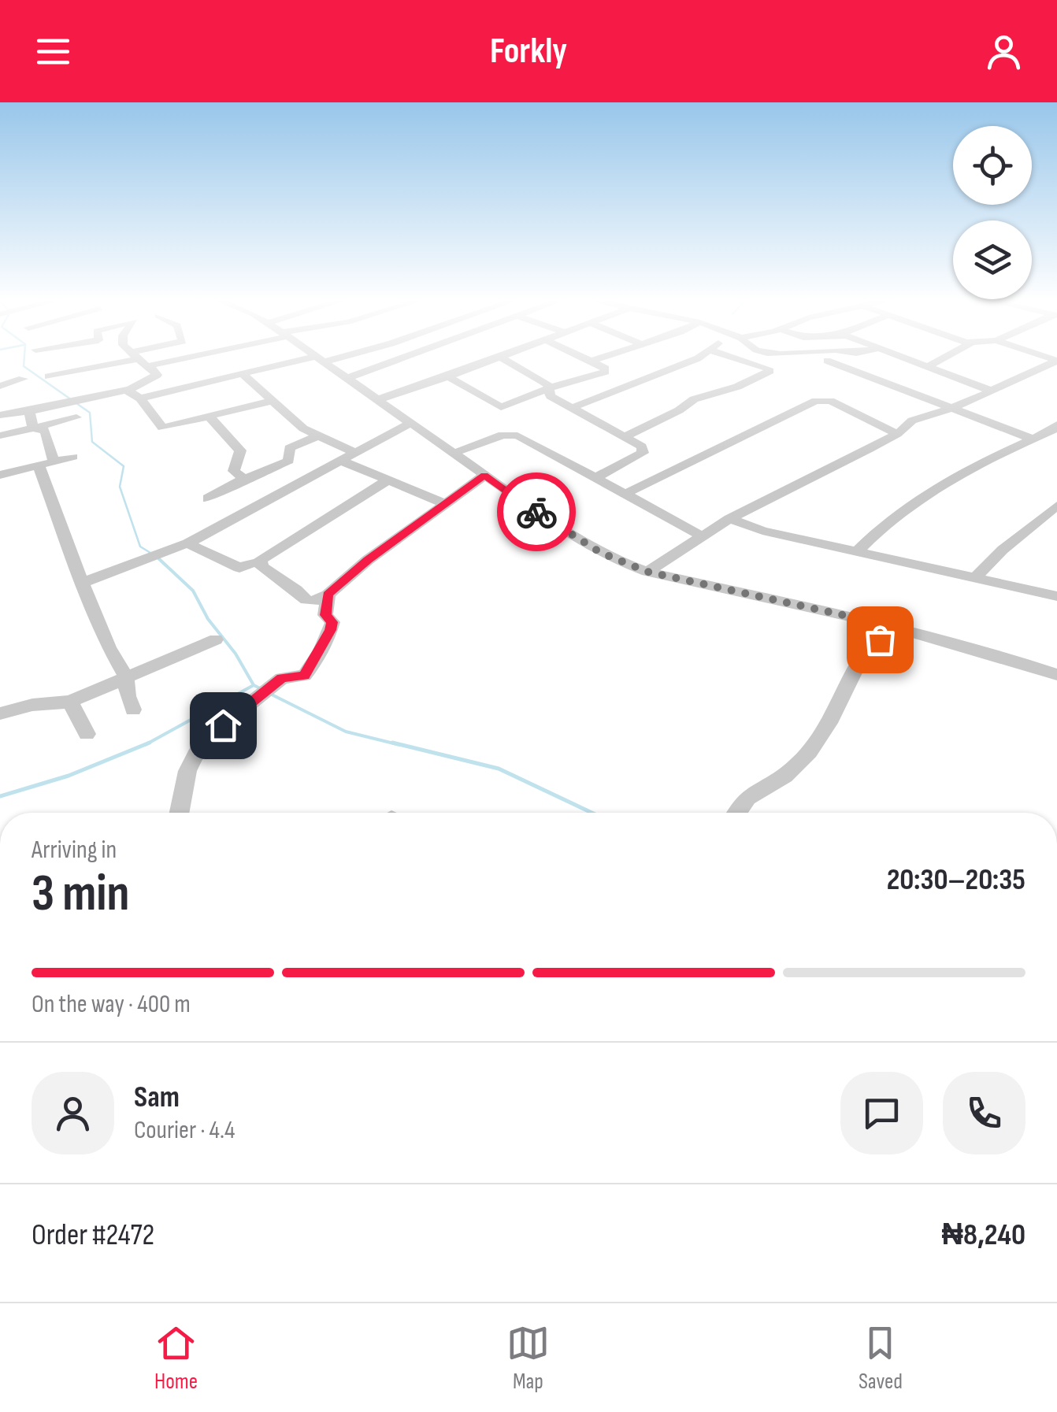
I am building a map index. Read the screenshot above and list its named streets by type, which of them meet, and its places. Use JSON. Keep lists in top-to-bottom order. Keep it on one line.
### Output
{"page":{"header":"Forkly","heading":["3 min","Arriving in","20:30–20:35"],"panel":["Sam","Courier · 4.4","Order #2472","₦8,240"],"bar":"On the way · 400 m","tabs":["Home","Map","Saved"]}}
